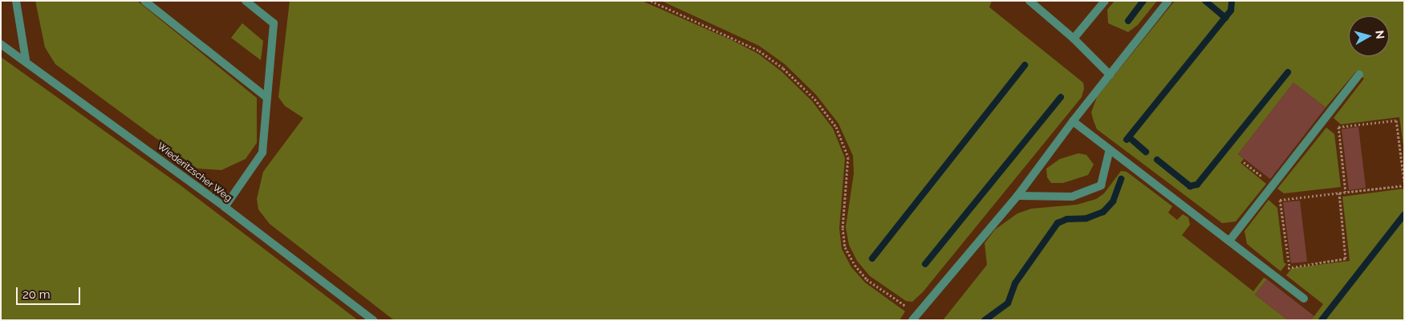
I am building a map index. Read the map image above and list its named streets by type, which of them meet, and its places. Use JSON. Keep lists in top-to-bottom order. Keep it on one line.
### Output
{"streets":{"lane":["Wiederitzscher Weg"]},"scale_bar":"20 m","north":"right"}
